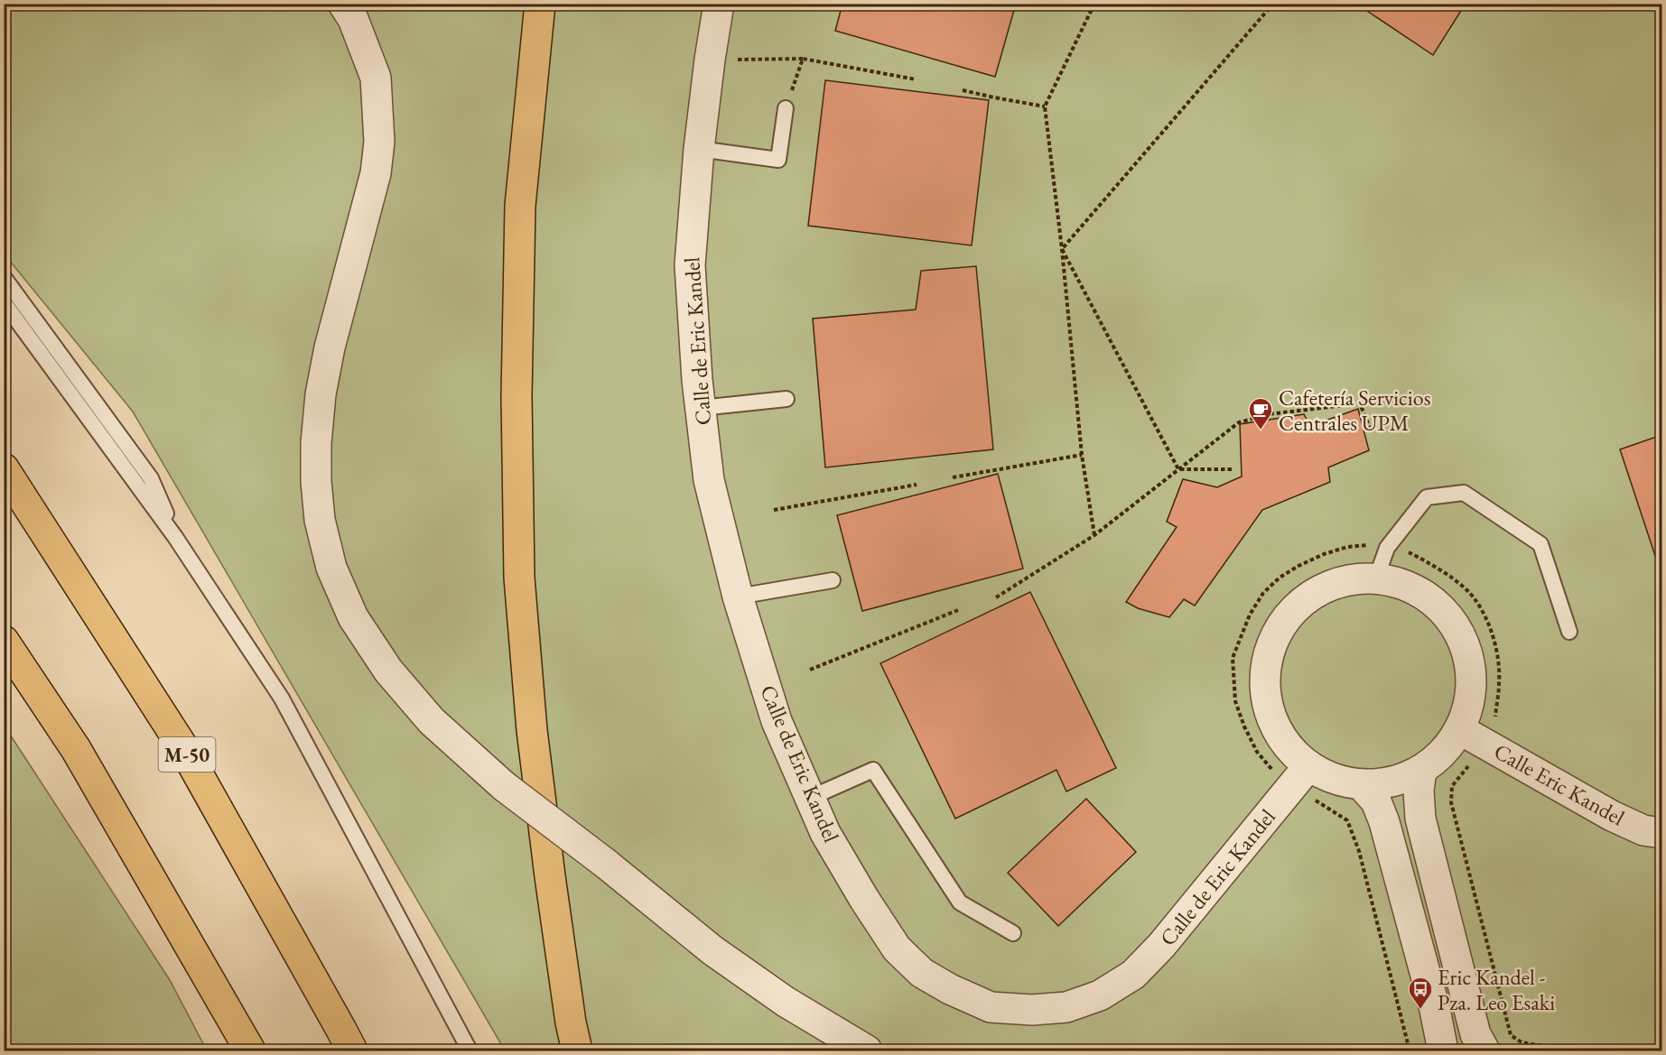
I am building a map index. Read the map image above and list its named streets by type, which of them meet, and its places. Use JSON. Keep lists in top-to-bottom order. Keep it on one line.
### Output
{"streets":{"highway":["M-50"],"street":["Calle de Eric Kandel","Calle Eric Kandel"]},"places":{"cafe":["Cafetería Servicios Centrales UPM"],"bus stop":["Eric Kandel - Pza. Leo Esaki"]}}
